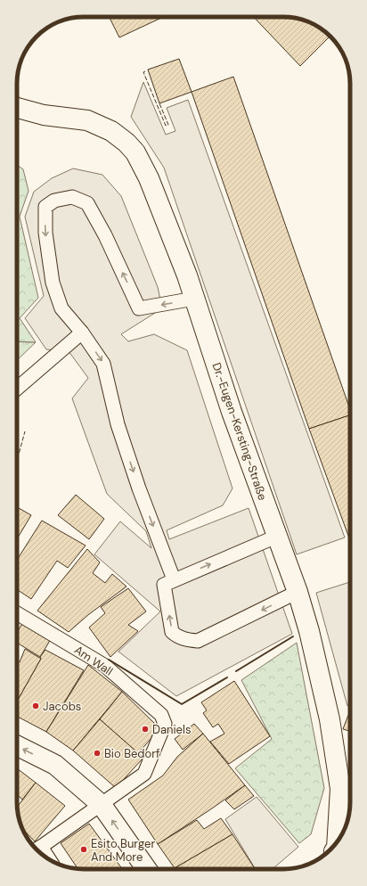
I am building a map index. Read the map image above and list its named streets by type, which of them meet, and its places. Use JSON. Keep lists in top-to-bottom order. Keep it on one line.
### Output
{"streets":{"street":["Dr.-Eugen-Kersting-Straße"],"lane":["Am Wall"]},"places":["Jacobs","Daniels","Bio Bedorf","Esito Burger And More"]}
